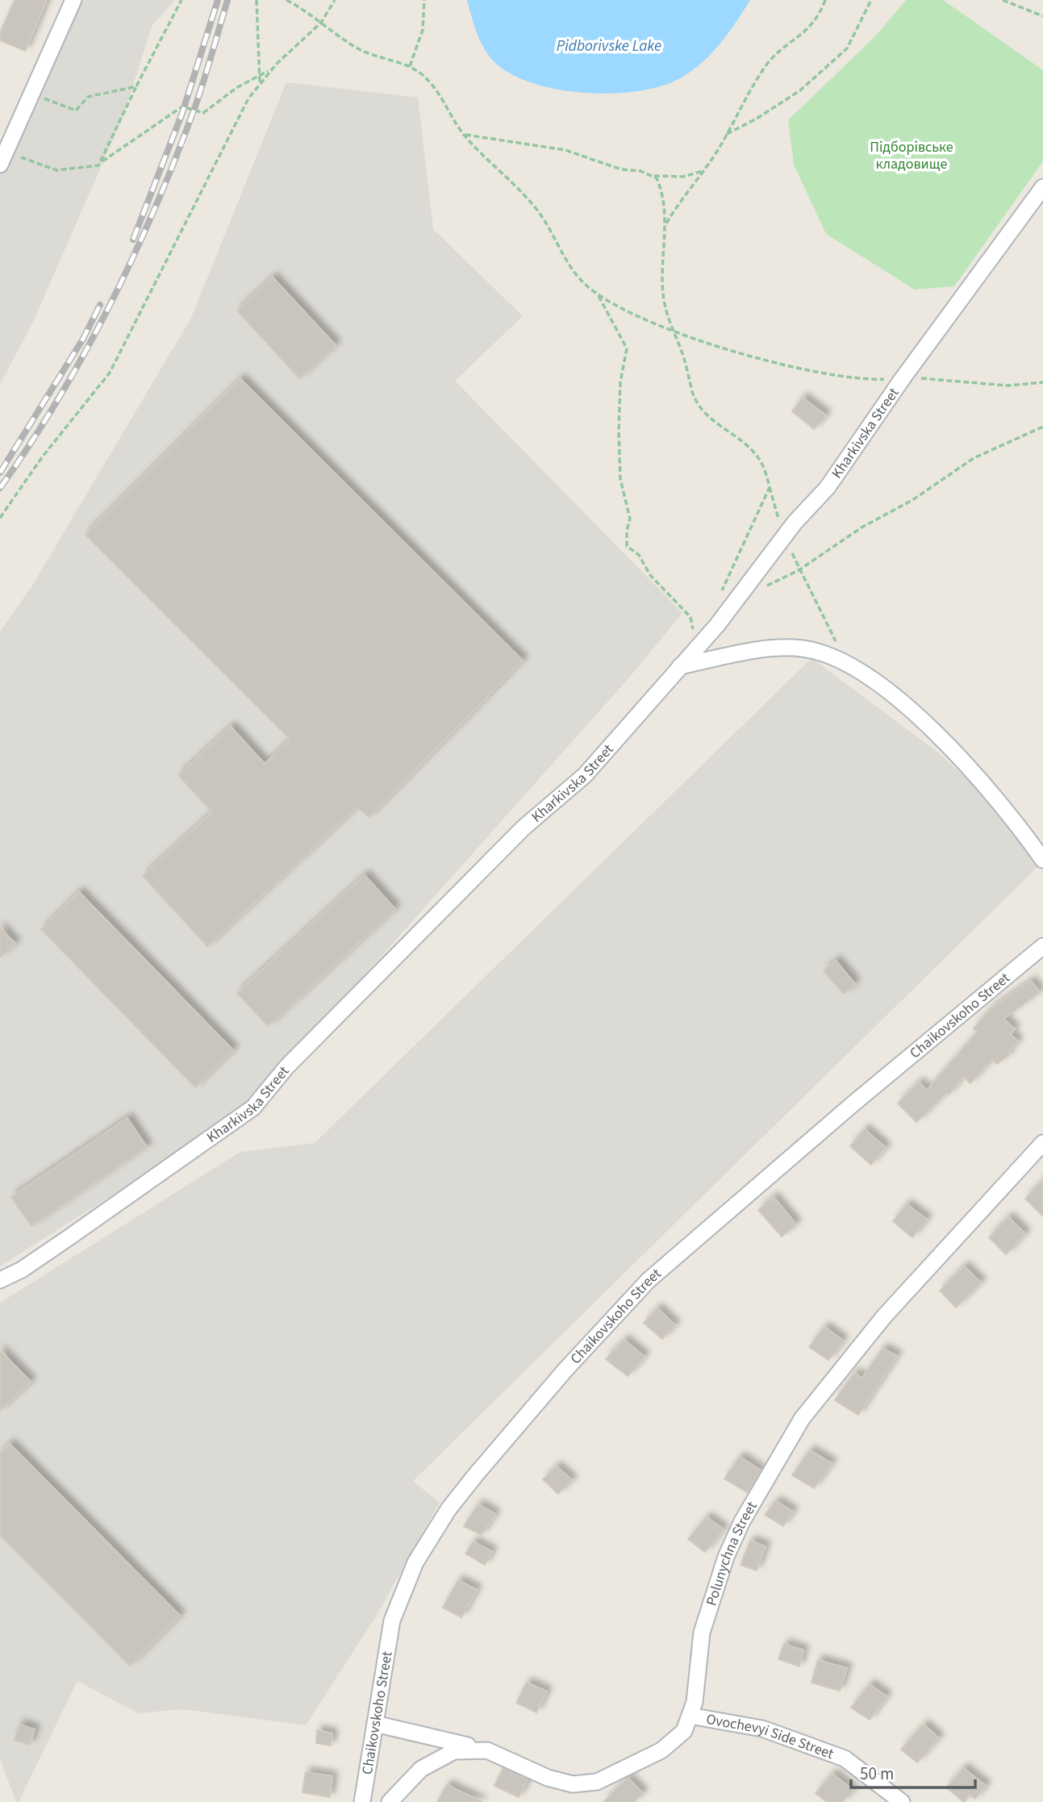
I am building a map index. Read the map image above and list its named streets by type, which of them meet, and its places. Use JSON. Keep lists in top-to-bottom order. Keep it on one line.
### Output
{"streets":{"street":["Kharkivska Street","Chaikovskoho Street","Polunychna Street","Ovochevyi Side Street"]},"crossings":[["Polunychna Street","Ovochevyi Side Street"]],"water":["Pidborivske Lake"],"parks":["Підборівське кладовище"],"scale_bar":"50 m"}
